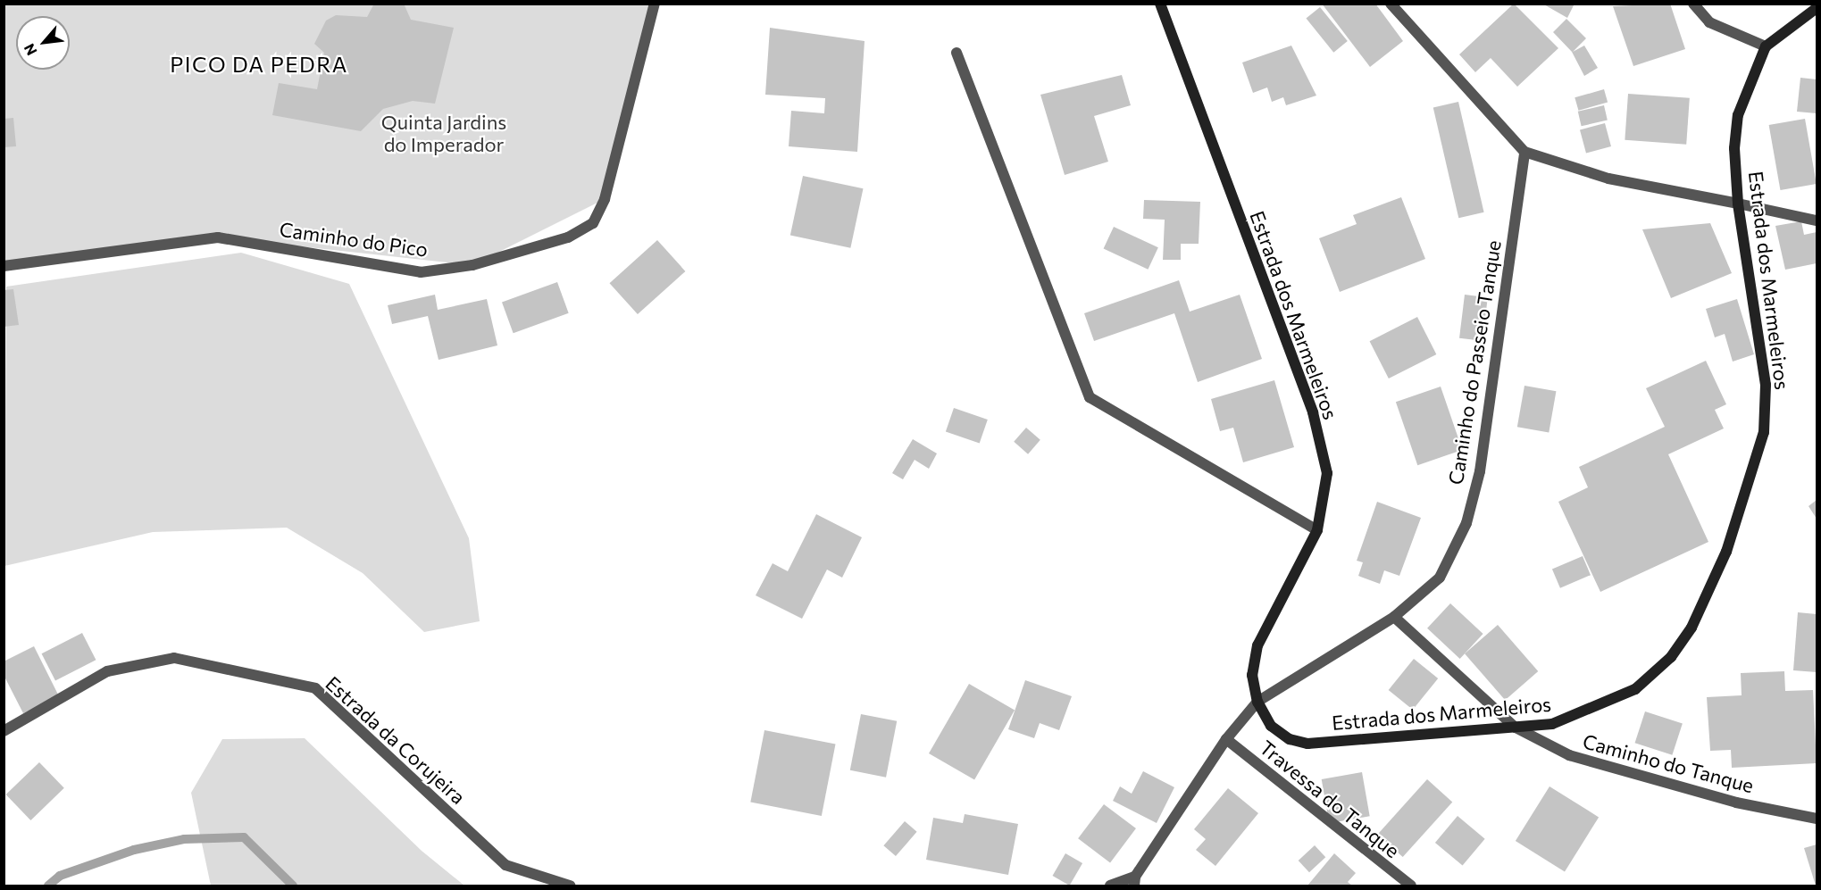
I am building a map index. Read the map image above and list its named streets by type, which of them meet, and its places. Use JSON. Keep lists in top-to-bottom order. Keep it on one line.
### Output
{"streets":{"main road":["Estrada dos Marmeleiros"],"street":["Caminho do Pico","Caminho do Passeio Tanque","Estrada da Corujeira","Caminho do Tanque","Travessa do Tanque"]},"crossings":[["Estrada dos Marmeleiros","Caminho do Passeio Tanque"],["Estrada dos Marmeleiros","Caminho do Tanque"],["Caminho do Passeio Tanque","Travessa do Tanque"]],"districts":["PICO DA PEDRA"],"parks":["Quinta Jardins do Imperador"],"north":"bottom left"}
